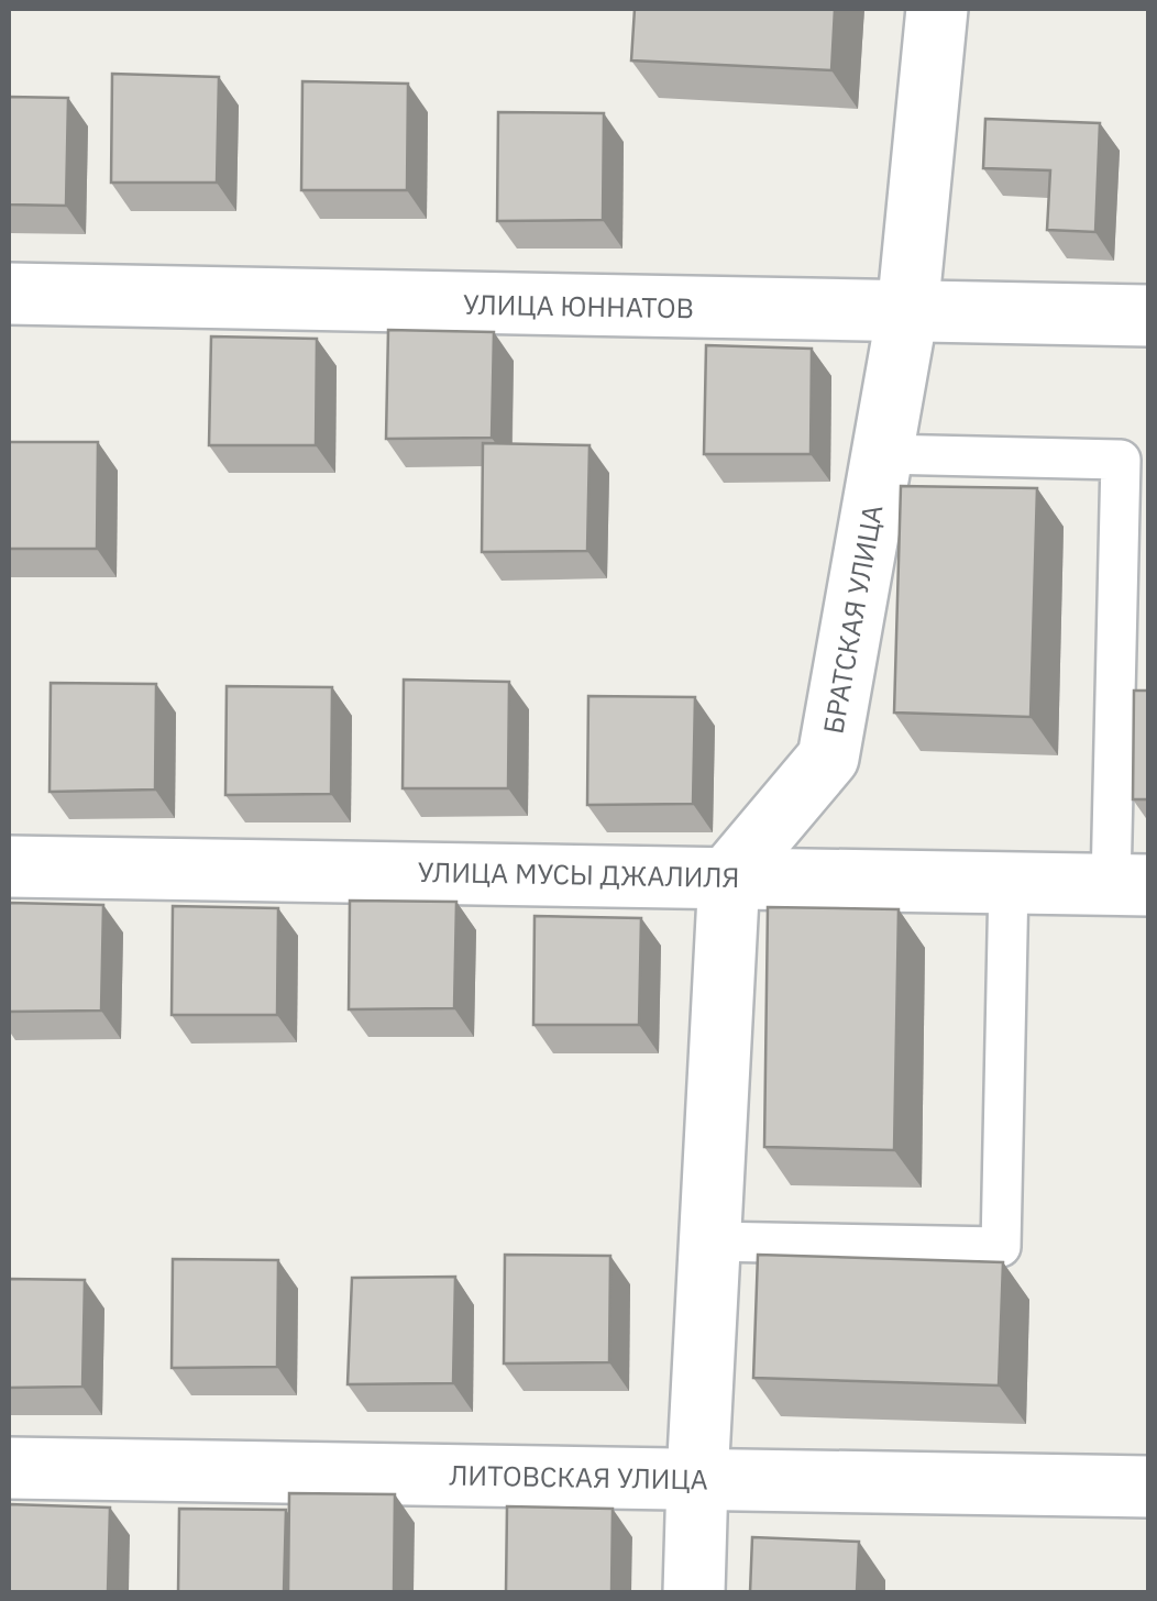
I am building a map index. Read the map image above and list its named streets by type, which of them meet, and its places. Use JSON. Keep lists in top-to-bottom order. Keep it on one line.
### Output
{"streets":{"street":["УЛИЦА ЮННАТОВ","БРАТСКАЯ УЛИЦА","УЛИЦА МУСЫ ДЖАЛИЛЯ","ЛИТОВСКАЯ УЛИЦА"]},"crossings":[["УЛИЦА ЮННАТОВ","БРАТСКАЯ УЛИЦА"],["БРАТСКАЯ УЛИЦА","УЛИЦА МУСЫ ДЖАЛИЛЯ"]]}
